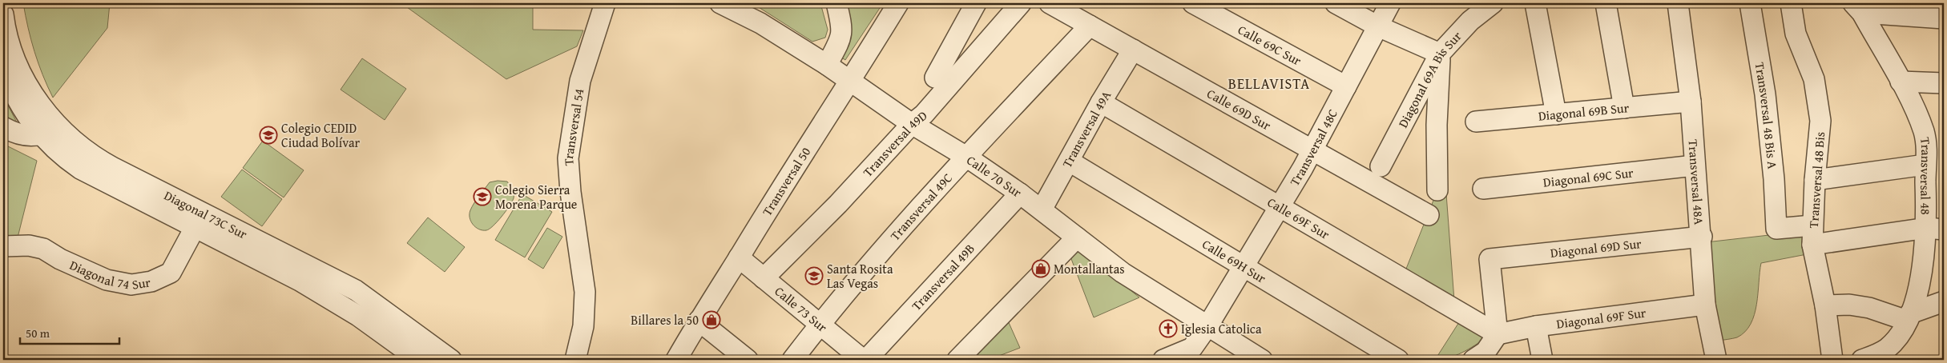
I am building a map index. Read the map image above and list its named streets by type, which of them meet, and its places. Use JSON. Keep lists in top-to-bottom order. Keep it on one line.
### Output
{"streets":{"street":["Calle 69C Sur","Diagonal 69A Bis Sur","Calle 69D Sur","Diagonal 69B Sur","Transversal 48 Bis A","Transversal 54","Transversal 49A","Transversal 49D","Transversal 48C","Calle 70 Sur","Transversal 48","Diagonal 69C Sur","Transversal 48 Bis","Transversal 50","Transversal 48A","Transversal 49C","Diagonal 73C Sur","Calle 69F Sur","Diagonal 69D Sur","Calle 69H Sur","Diagonal 74 Sur","Transversal 49B","Calle 73 Sur","Diagonal 69F Sur"]},"crossings":[["Calle 69C Sur","Transversal 48C"],["Calle 69D Sur","Transversal 49A"],["Calle 69D Sur","Transversal 48C"],["Calle 69D Sur","Transversal 49C"],["Diagonal 69B Sur","Transversal 48A"],["Transversal 48 Bis A","Transversal 48 Bis"],["Transversal 49A","Calle 70 Sur"],["Transversal 49A","Calle 69F Sur"],["Transversal 49A","Calle 69H Sur"],["Transversal 49D","Calle 70 Sur"],["Transversal 49D","Calle 73 Sur"],["Transversal 48C","Calle 70 Sur"],["Transversal 48C","Calle 69F Sur"],["Transversal 48C","Calle 69H Sur"],["Calle 70 Sur","Transversal 50"],["Calle 70 Sur","Transversal 49C"],["Calle 70 Sur","Transversal 49B"],["Diagonal 69C Sur","Transversal 48A"],["Transversal 50","Calle 73 Sur"],["Transversal 48A","Diagonal 69D Sur"],["Transversal 48A","Diagonal 69F Sur"],["Transversal 49C","Calle 73 Sur"],["Diagonal 73C Sur","Diagonal 74 Sur"],["Calle 69F Sur","Diagonal 69D Sur"],["Calle 69F Sur","Diagonal 69F Sur"],["Diagonal 69D Sur","Diagonal 69F Sur"]],"districts":["BELLAVISTA"],"places":{"school or university":["Colegio CEDID Ciudad Bolívar","Colegio Sierra Morena Parque","Santa Rosita Las Vegas"],"shop":["Montallantas","Billares la 50"],"church":["Iglesia Catolica"]},"scale_bar":"50 m"}
